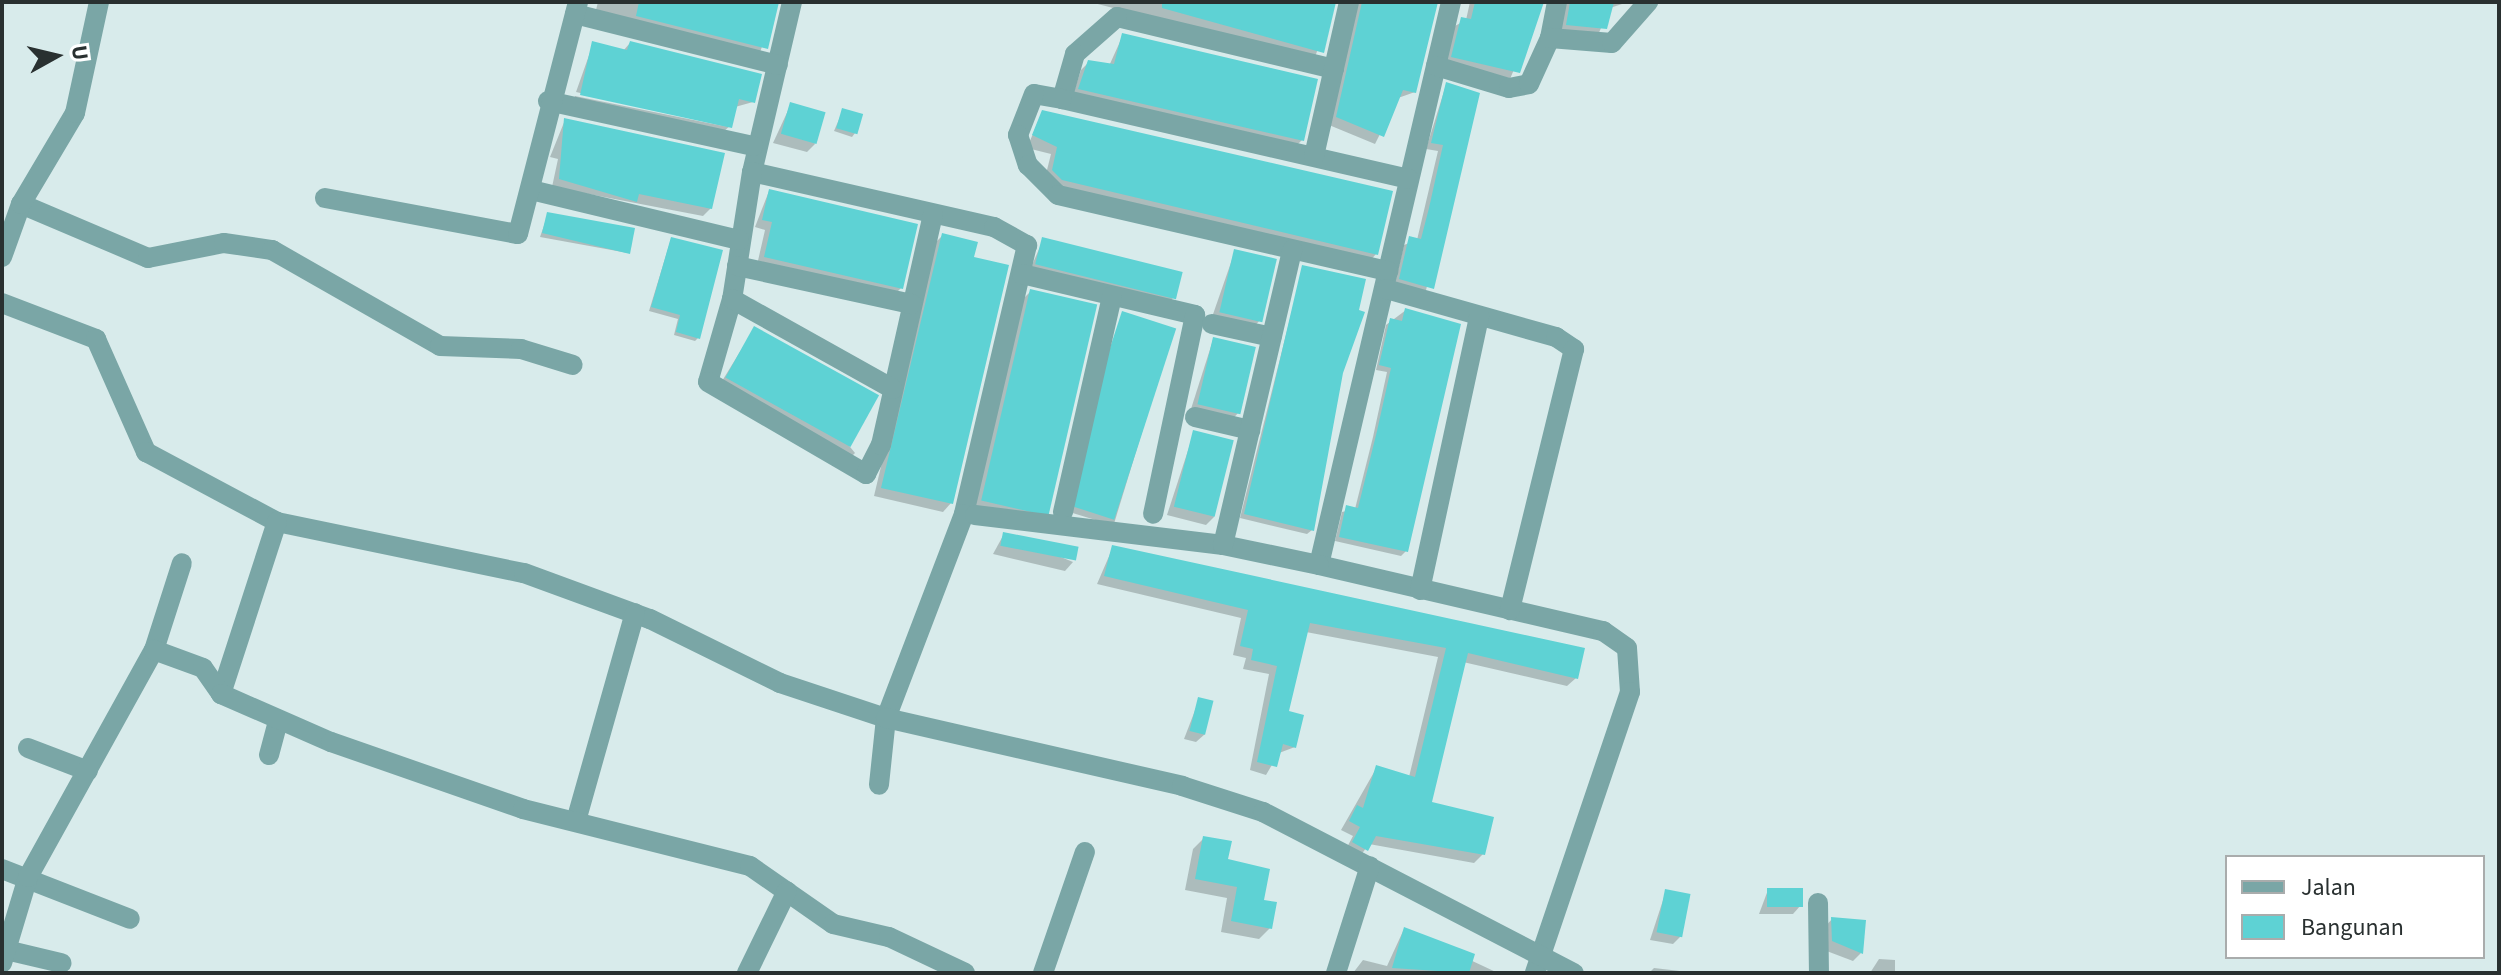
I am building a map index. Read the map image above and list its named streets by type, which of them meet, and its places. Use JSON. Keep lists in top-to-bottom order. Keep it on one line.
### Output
{"legend":["Jalan","Bangunan"],"north":"right"}
